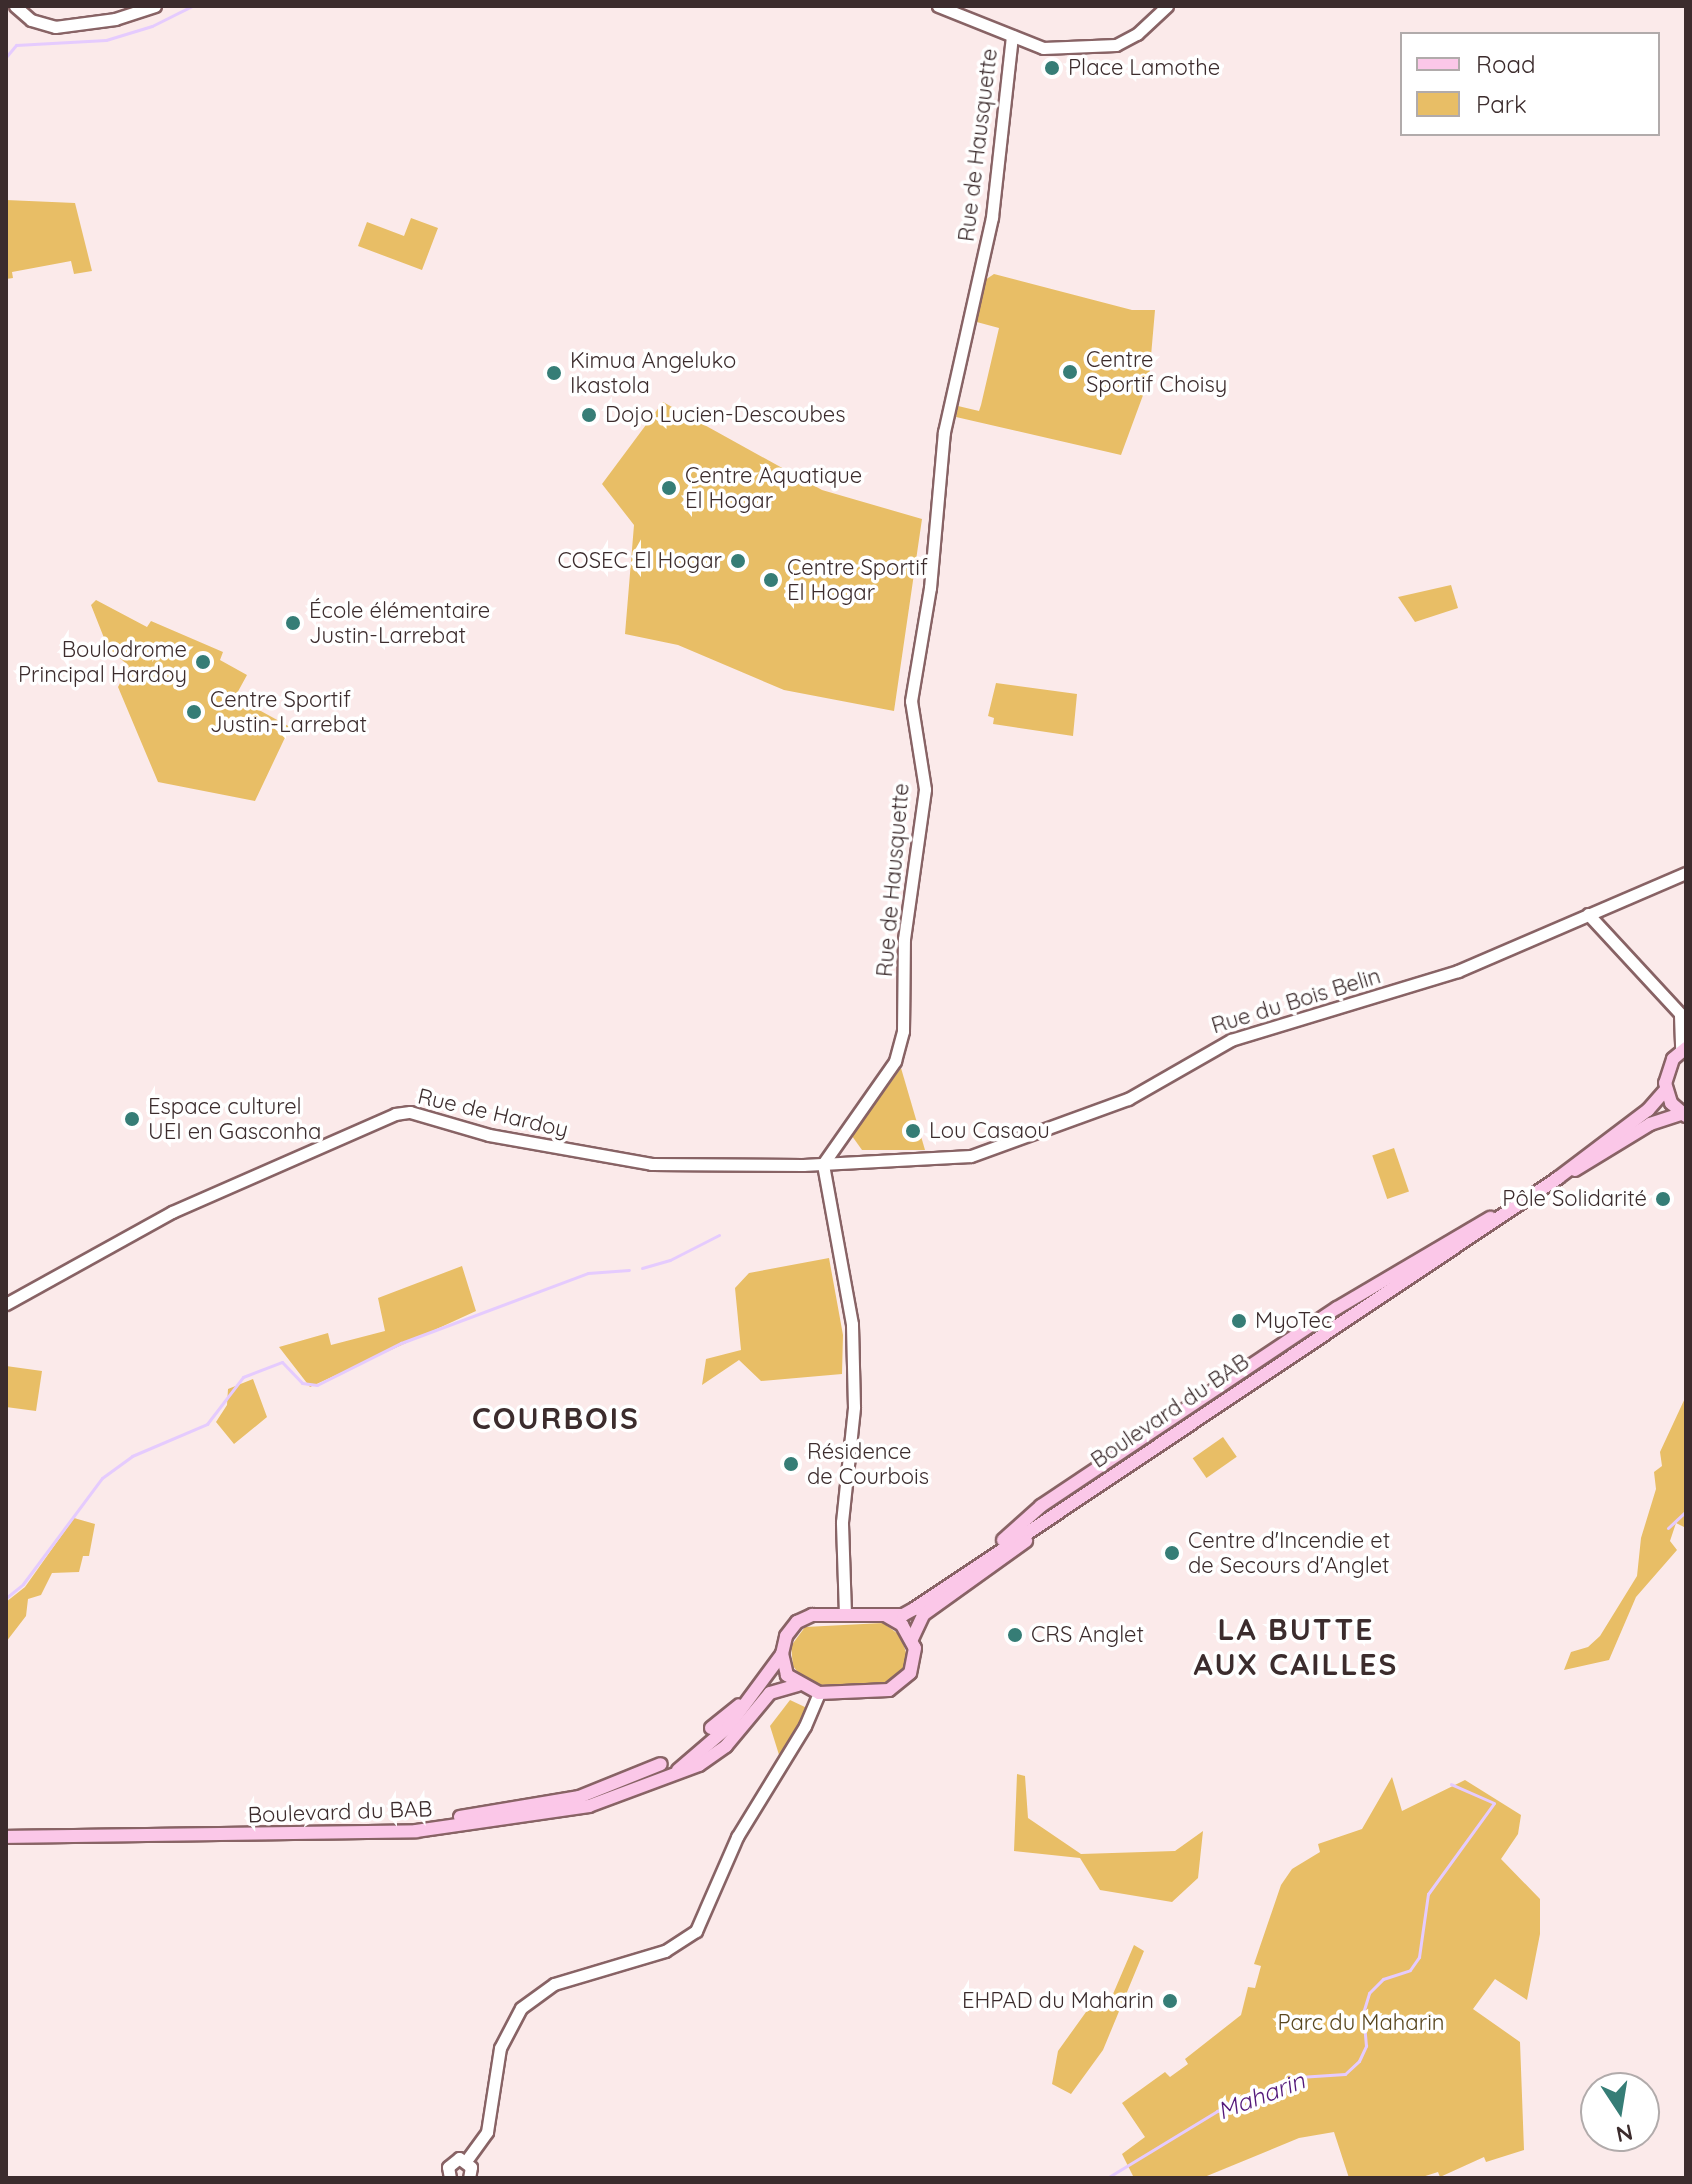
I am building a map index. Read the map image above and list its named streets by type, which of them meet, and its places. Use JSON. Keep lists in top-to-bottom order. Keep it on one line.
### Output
{"streets":{"main road":["Boulevard du BAB"],"street":["Rue de Hausquette","Rue du Bois Belin","Rue de Hardoy"]},"crossings":[["Rue de Hausquette","Rue du Bois Belin"],["Rue de Hausquette","Rue de Hardoy"],["Rue du Bois Belin","Rue de Hardoy"]],"districts":["COURBOIS","LA BUTTE AUX CAILLES"],"water":["Maharin"],"parks":["Parc du Maharin"],"places":["Place Lamothe","Centre Sportif Choisy","Kimua Angeluko Ikastola","Dojo Lucien-Descoubes","Centre Aquatique El Hogar","COSEC El Hogar","Centre Sportif El Hogar","École élémentaire Justin-Larrebat","Boulodrome Principal Hardoy","Centre Sportif Justin-Larrebat","Espace culturel UEI en Gasconha","Lou Casaou","Pôle Solidarité","MyoTec","Résidence de Courbois","Centre d'Incendie et de Secours d'Anglet","CRS Anglet","EHPAD du Maharin"],"legend":["Road","Park"],"north":"bottom"}
